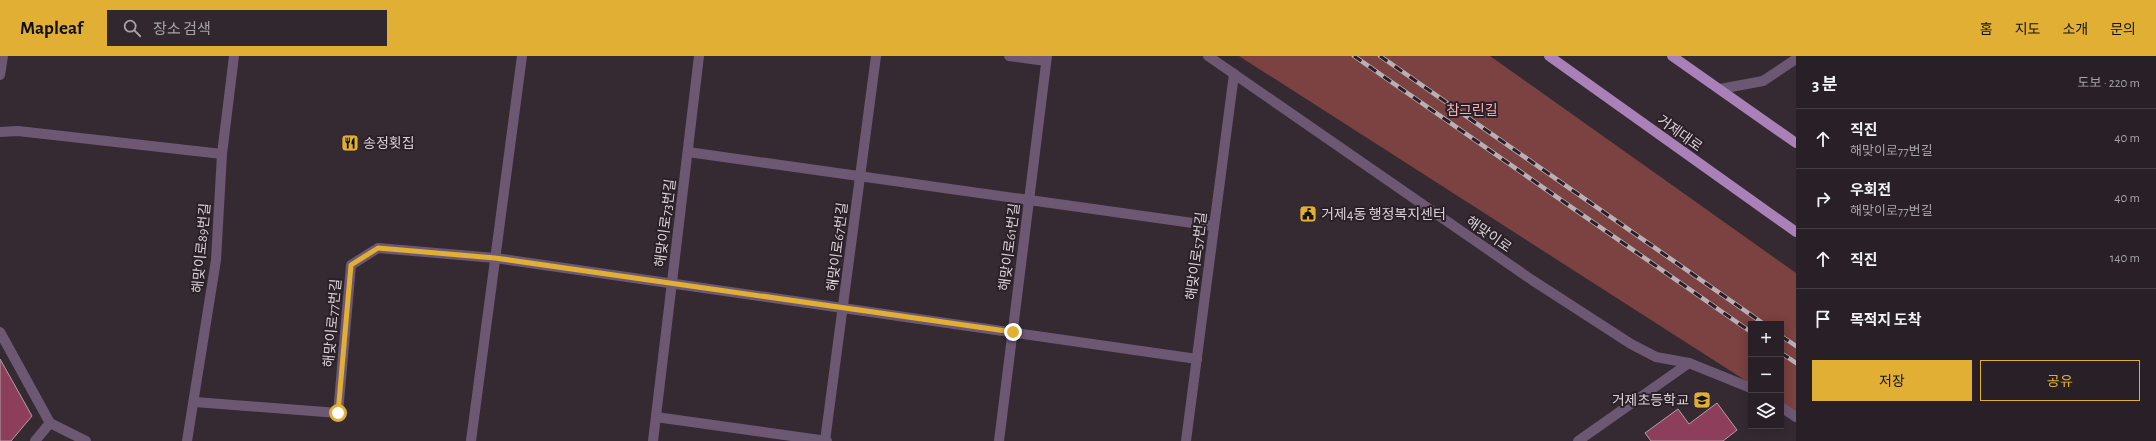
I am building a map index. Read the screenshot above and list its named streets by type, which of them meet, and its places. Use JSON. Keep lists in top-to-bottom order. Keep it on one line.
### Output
{"streets":{"main road":["거제대로"],"street":["해맞이로73번길","해맞이로","해맞이로67번길","해맞이로61번길","해맞이로89번길","해맞이로57번길","해맞이로77번길"]},"crossings":[["해맞이로","해맞이로57번길"],["해맞이로89번길","해맞이로77번길"]],"parks":["참그린길"],"places":{"restaurant":["송정횟집"],"public building":["거제4동 행정복지센터"],"school or university":["거제초등학교"]},"page":{"header":"Mapleaf","search":"장소 검색","nav":["홈","지도","소개","문의"],"heading":["3 분","도보 · 220 m"],"list":[["직진","해맞이로77번길","40 m"],["우회전","해맞이로77번길","40 m"],["직진","140 m"],"목적지 도착"],"map_buttons":["+","−"],"buttons":["저장","공유"]}}
